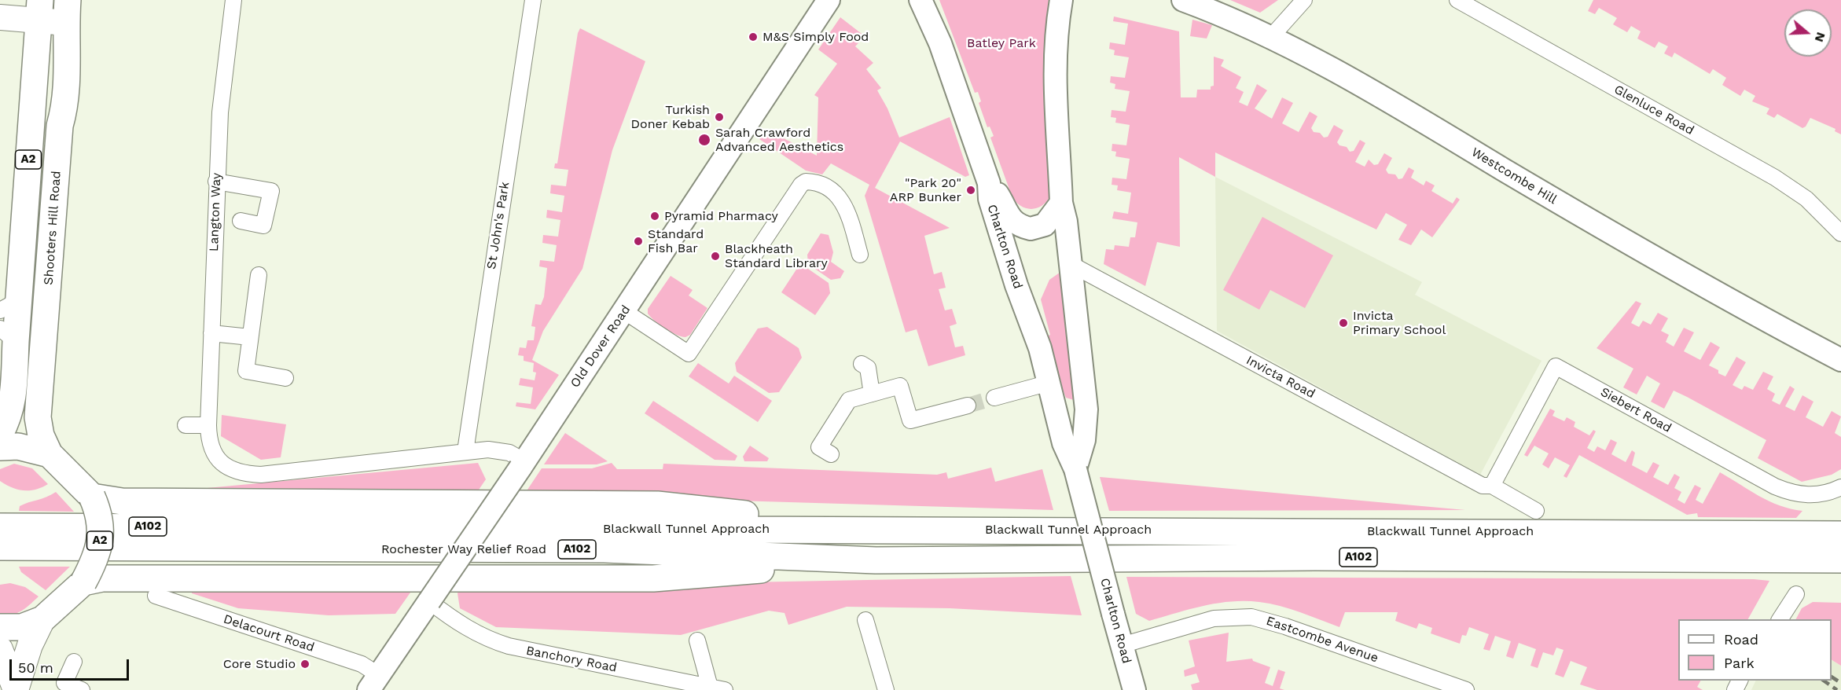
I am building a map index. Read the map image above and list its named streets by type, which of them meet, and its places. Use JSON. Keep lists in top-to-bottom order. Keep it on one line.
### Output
{"streets":{"highway":["A2","Shooters Hill Road","A102","Blackwall Tunnel Approach","Rochester Way Relief Road"],"main road":["Westcombe Hill","Charlton Road","Old Dover Road"],"street":["Glenluce Road","Langton Way","St John's Park","Invicta Road","Siebert Road","Delacourt Road","Eastcombe Avenue","Banchory Road"]},"crossings":[["A2","Shooters Hill Road"],["Langton Way","St John's Park"],["Langton Way","Old Dover Road"],["Charlton Road","Eastcombe Avenue"],["Old Dover Road","Delacourt Road"],["Old Dover Road","Banchory Road"],["Invicta Road","Siebert Road"],["Blackwall Tunnel Approach","Rochester Way Relief Road"]],"parks":["Batley Park"],"places":["M&S Simply Food","Turkish Doner Kebab","Sarah Crawford Advanced Aesthetics","\"Park 20\" ARP Bunker","Pyramid Pharmacy","Standard Fish Bar","Blackheath Standard Library","Invicta Primary School","Core Studio"],"legend":["Road","Park"],"scale_bar":"50 m","north":"right"}
